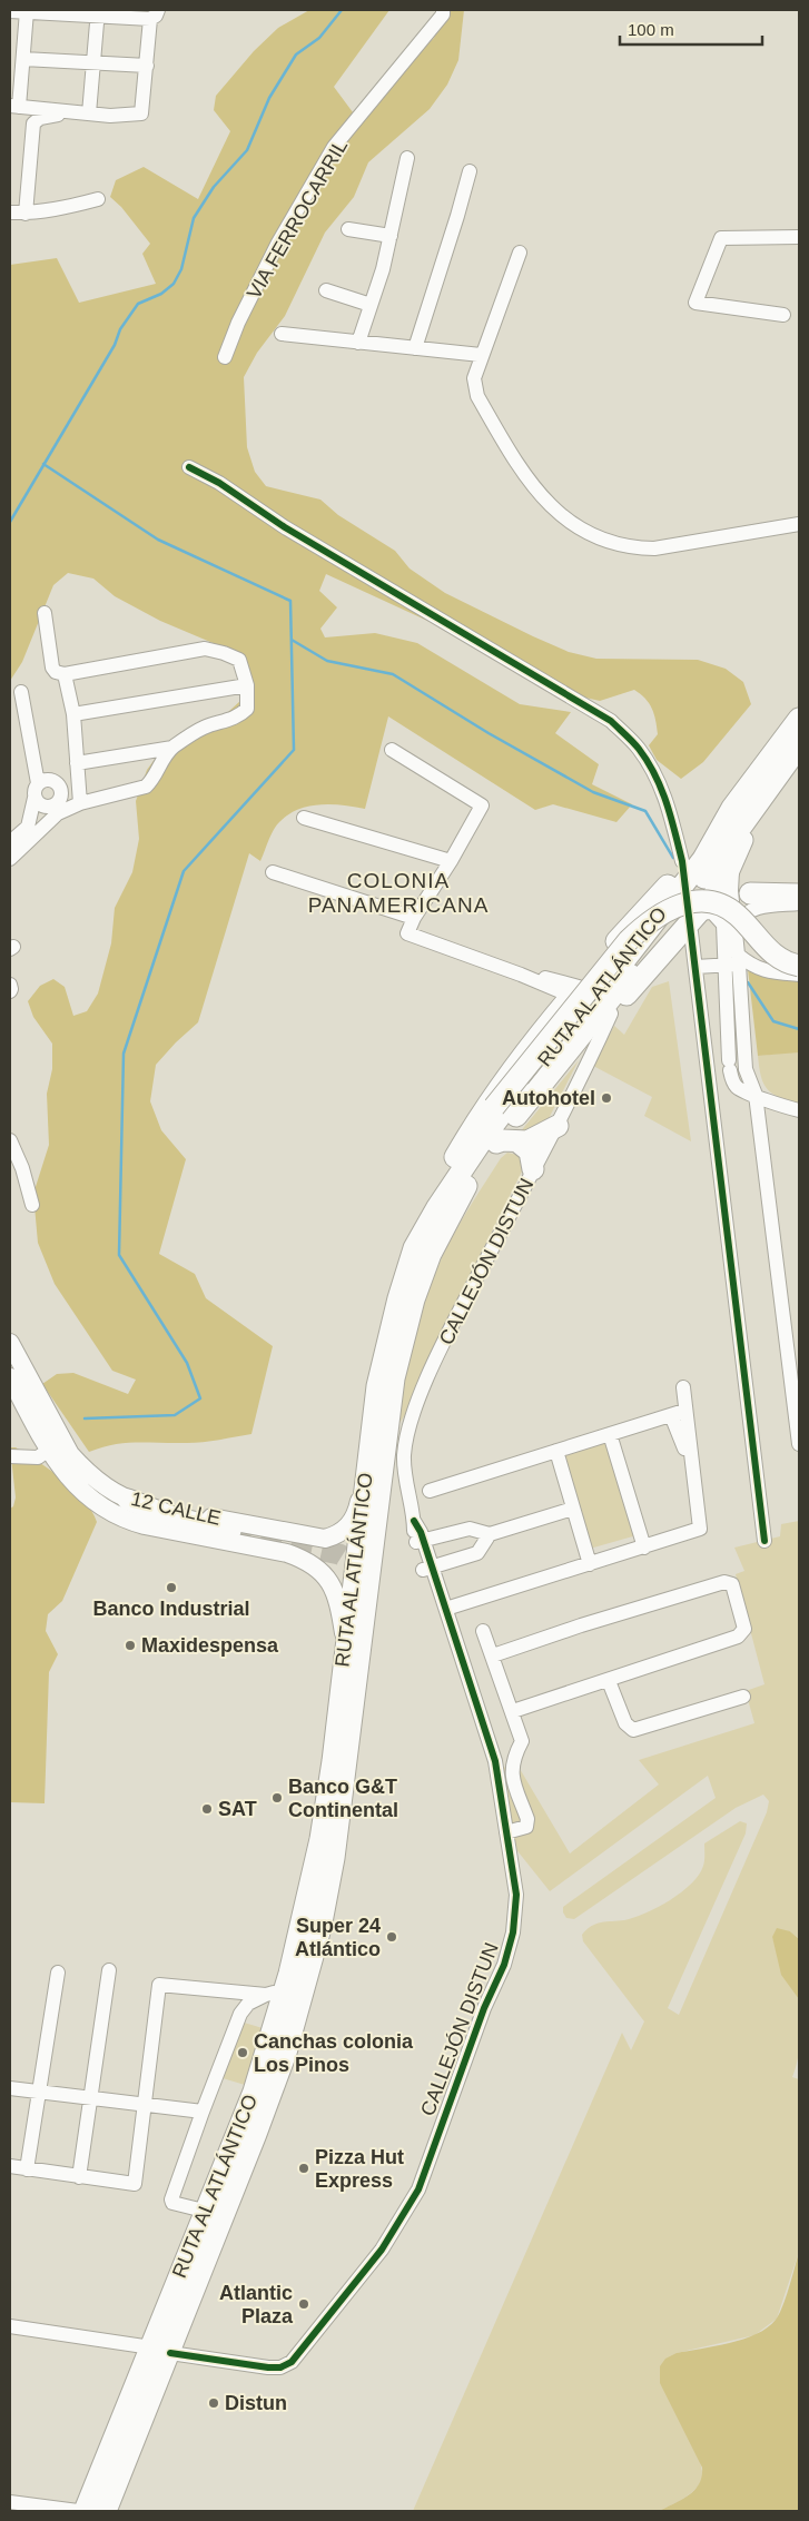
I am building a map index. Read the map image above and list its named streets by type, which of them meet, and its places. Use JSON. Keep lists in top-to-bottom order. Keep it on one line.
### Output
{"streets":{"highway":["RUTA AL ATLÁNTICO"],"main road":["12 CALLE"],"street":["VIA FERROCARRIL","CALLEJÓN DISTUN"]},"crossings":[["RUTA AL ATLÁNTICO","CALLEJÓN DISTUN"],["RUTA AL ATLÁNTICO","12 CALLE"]],"districts":["COLONIA PANAMERICANA"],"places":["Autohotel","Banco Industrial","Maxidespensa","Banco G&T Continental","SAT","Super 24 Atlántico","Canchas colonia Los Pinos","Pizza Hut Express","Atlantic Plaza","Distun"],"scale_bar":"100 m"}
